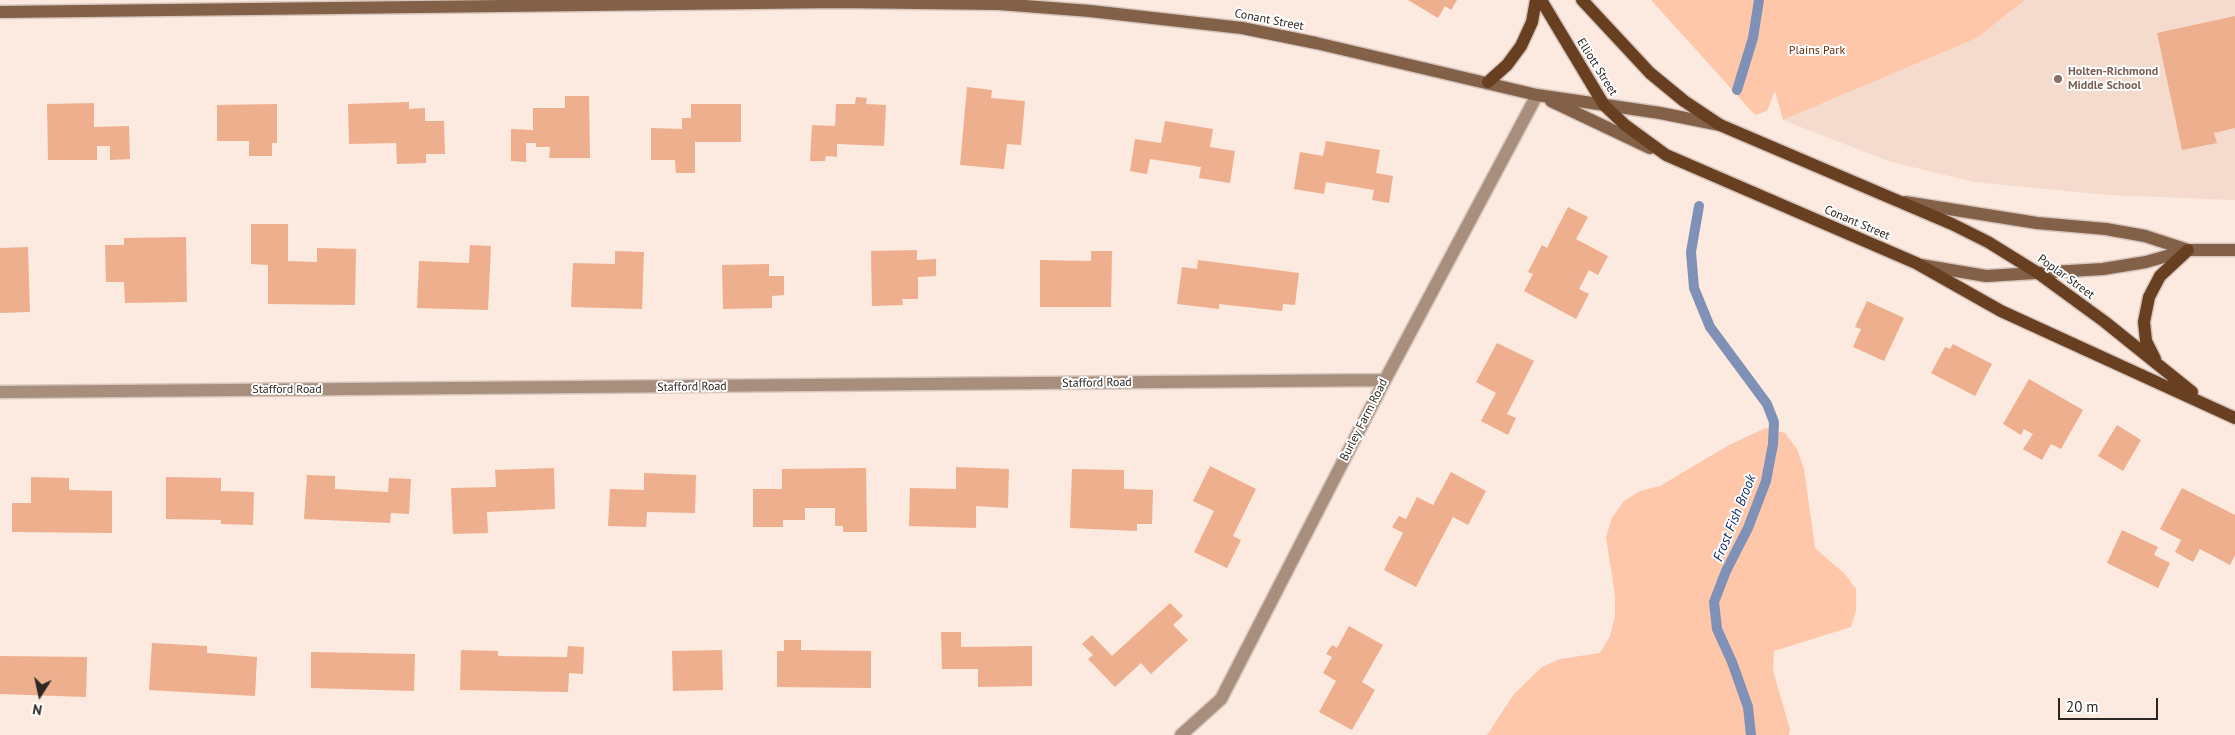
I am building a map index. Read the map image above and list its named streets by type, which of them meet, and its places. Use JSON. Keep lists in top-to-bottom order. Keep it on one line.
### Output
{"streets":{"main road":["Conant Street","Elliott Street","Poplar Street"],"street":["Stafford Road","Burley Farm Road"]},"crossings":[["Conant Street","Elliott Street"],["Conant Street","Poplar Street"],["Conant Street","Burley Farm Road"],["Stafford Road","Burley Farm Road"]],"water":["Frost Fish Brook"],"parks":["Plains Park"],"places":["Holten-Richmond Middle School"],"scale_bar":"20 m","north":"bottom"}
